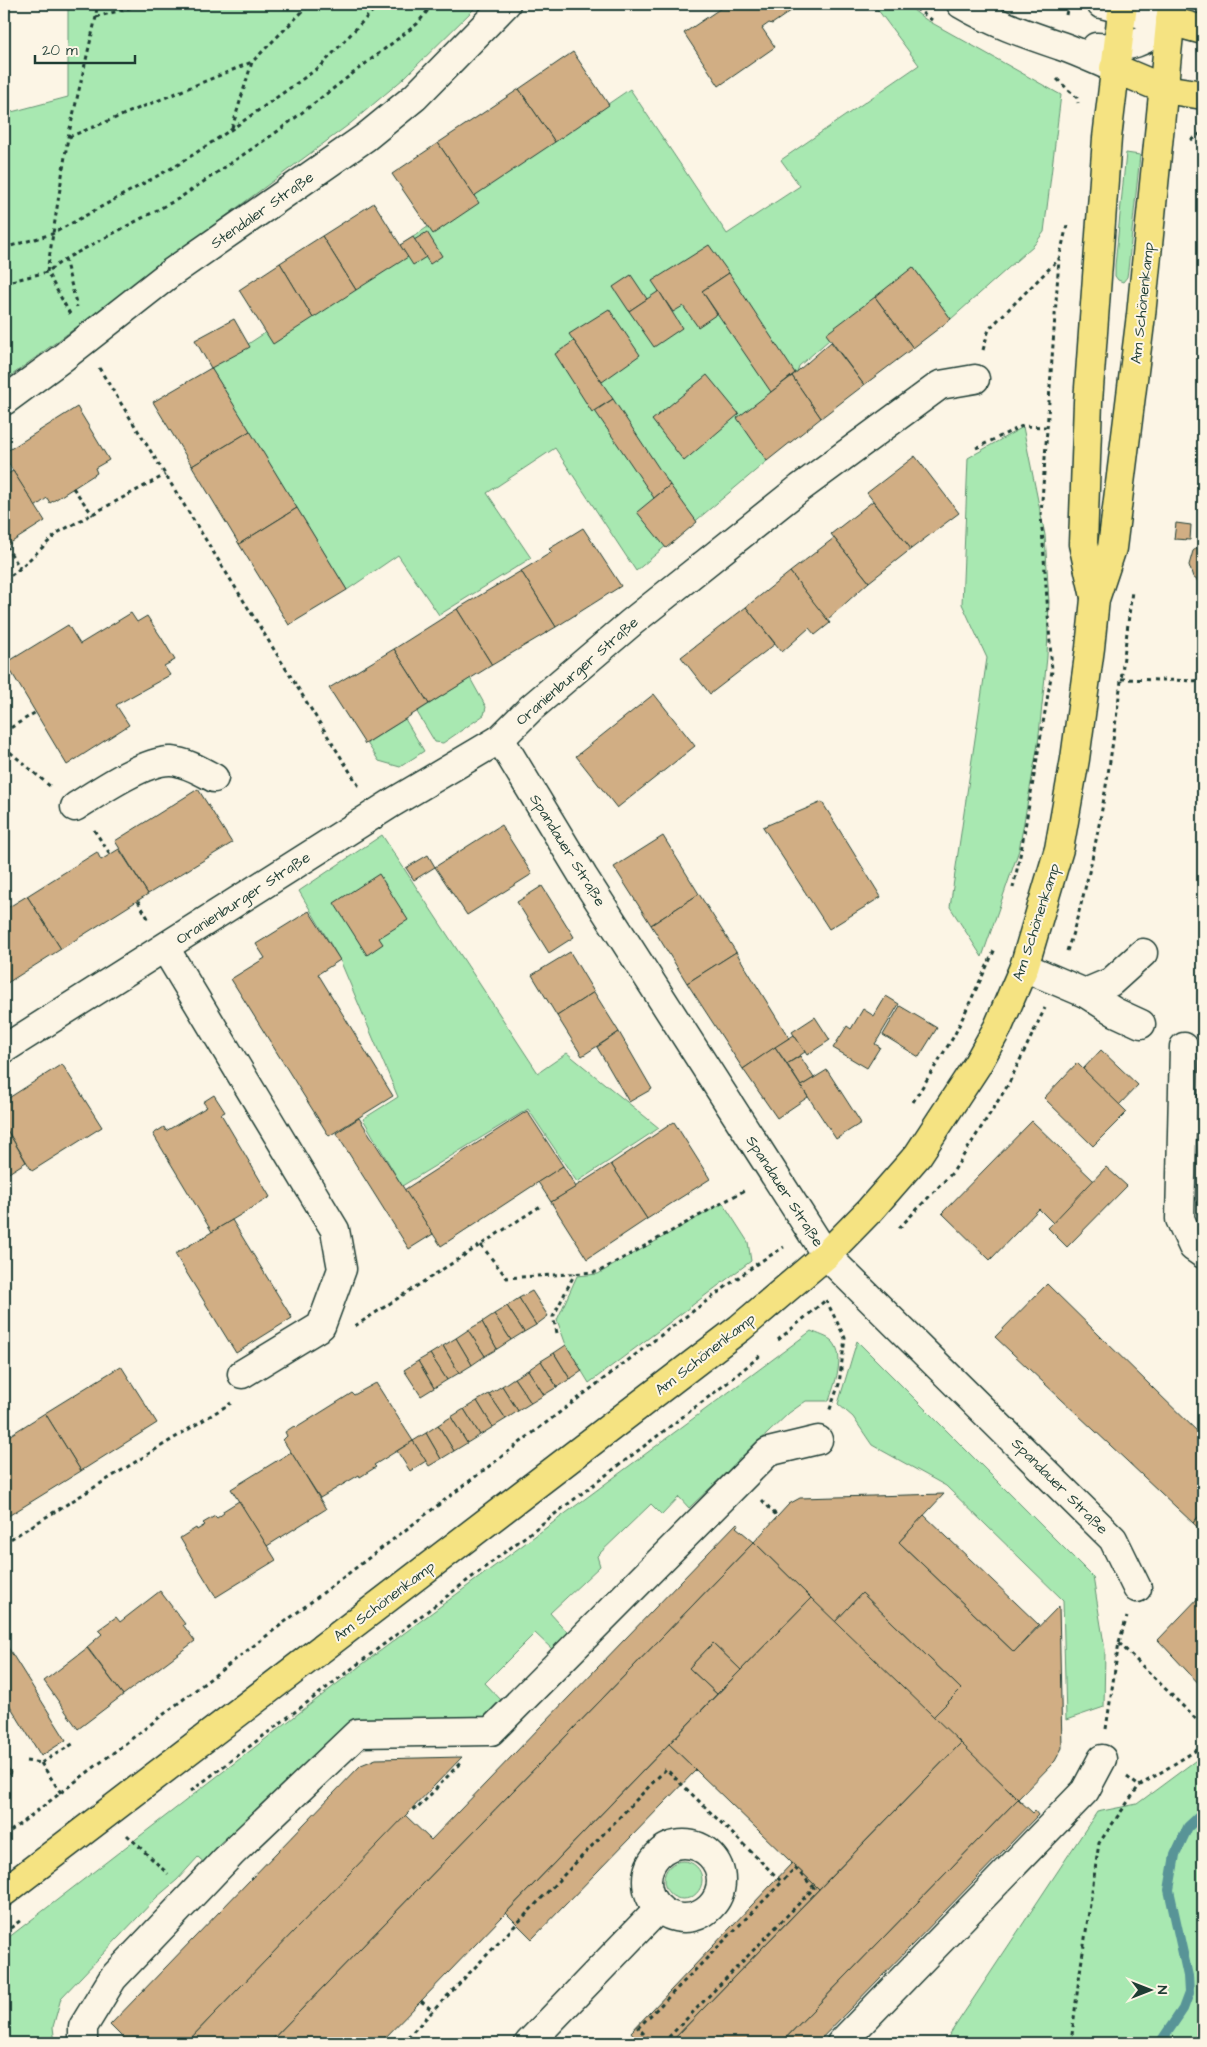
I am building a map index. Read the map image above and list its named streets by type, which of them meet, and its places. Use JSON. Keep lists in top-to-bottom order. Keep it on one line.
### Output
{"streets":{"main road":["Am Schönenkamp"],"street":["Stendaler Straße","Oranienburger Straße","Spandauer Straße"]},"crossings":[["Am Schönenkamp","Spandauer Straße"],["Oranienburger Straße","Spandauer Straße"]],"scale_bar":"20 m","north":"right"}
